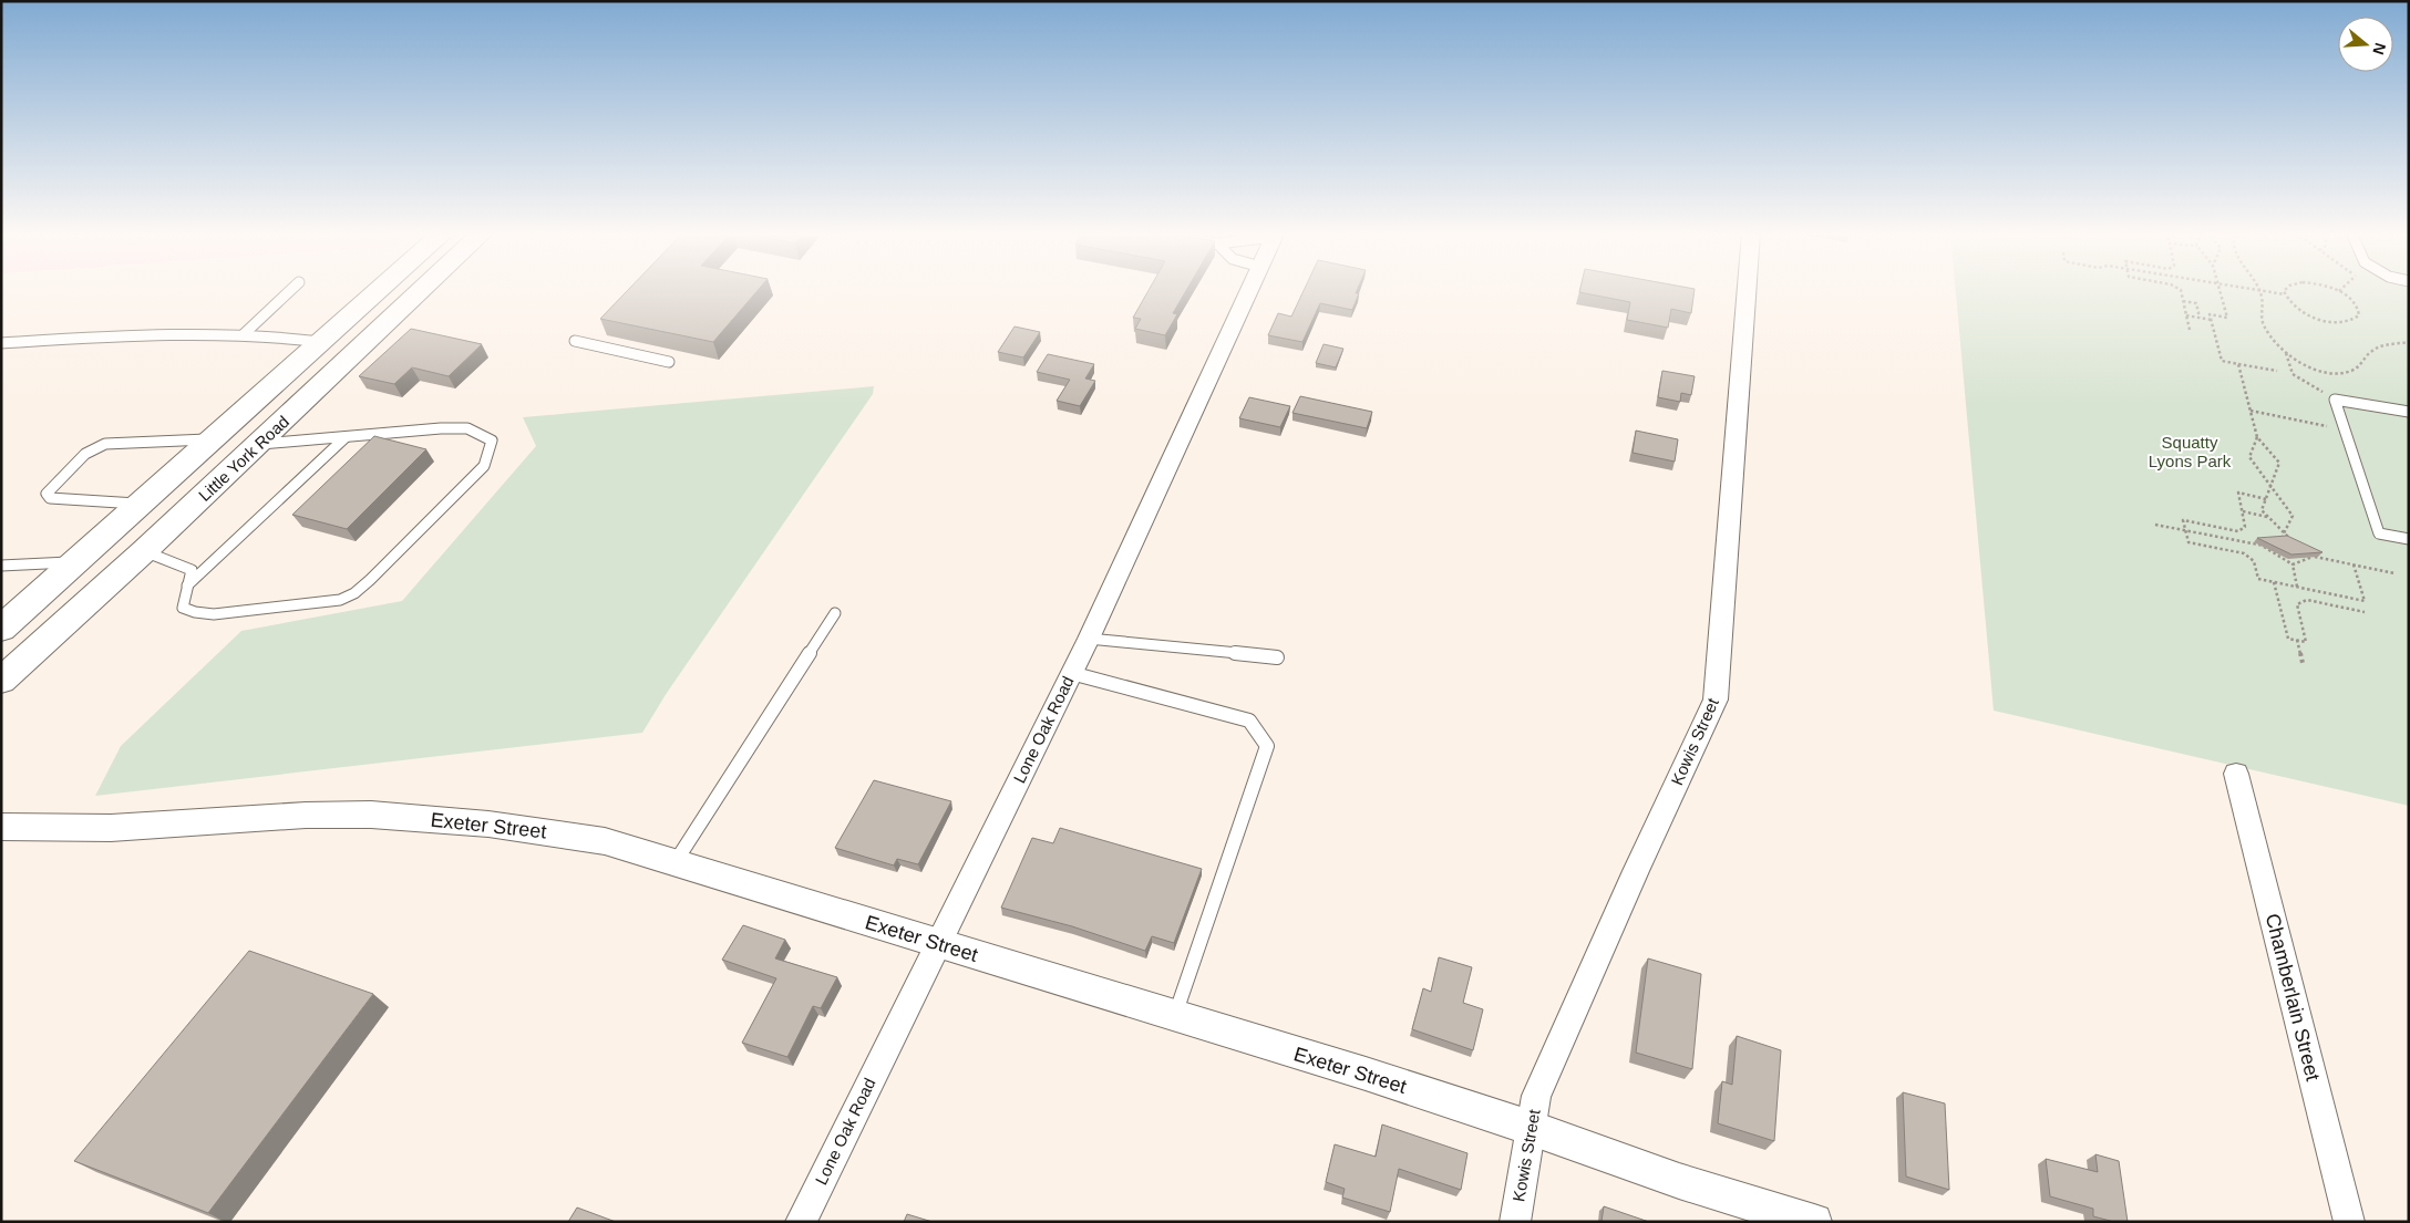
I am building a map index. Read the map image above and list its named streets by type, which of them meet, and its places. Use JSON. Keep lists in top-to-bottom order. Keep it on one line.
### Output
{"streets":{"main road":["Little York Road"],"street":["Lone Oak Road","Kowis Street","Exeter Street","Chamberlain Street"]},"crossings":[["Lone Oak Road","Exeter Street"],["Kowis Street","Exeter Street"]],"parks":["Squatty Lyons Park"],"north":"right"}
